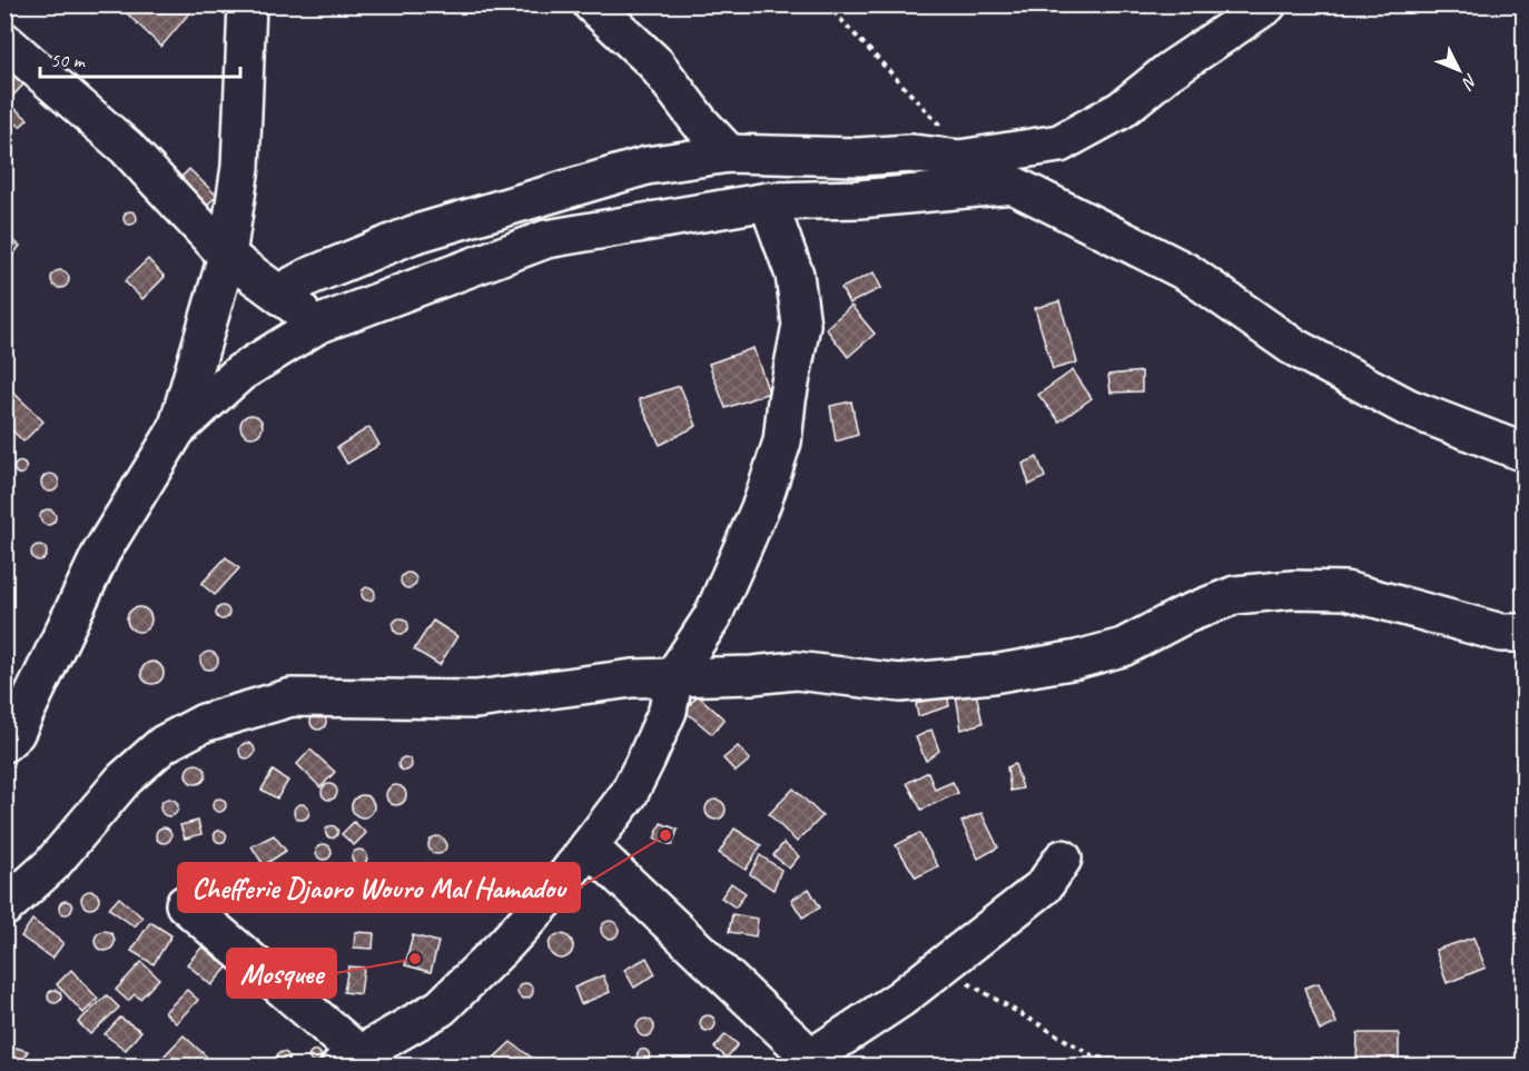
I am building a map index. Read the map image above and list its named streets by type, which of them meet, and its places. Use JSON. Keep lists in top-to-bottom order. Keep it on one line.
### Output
{"places":["Chefferie Djaoro Wouro Mal Hamadou","Mosquee"],"scale_bar":"50 m","north":"bottom right"}
